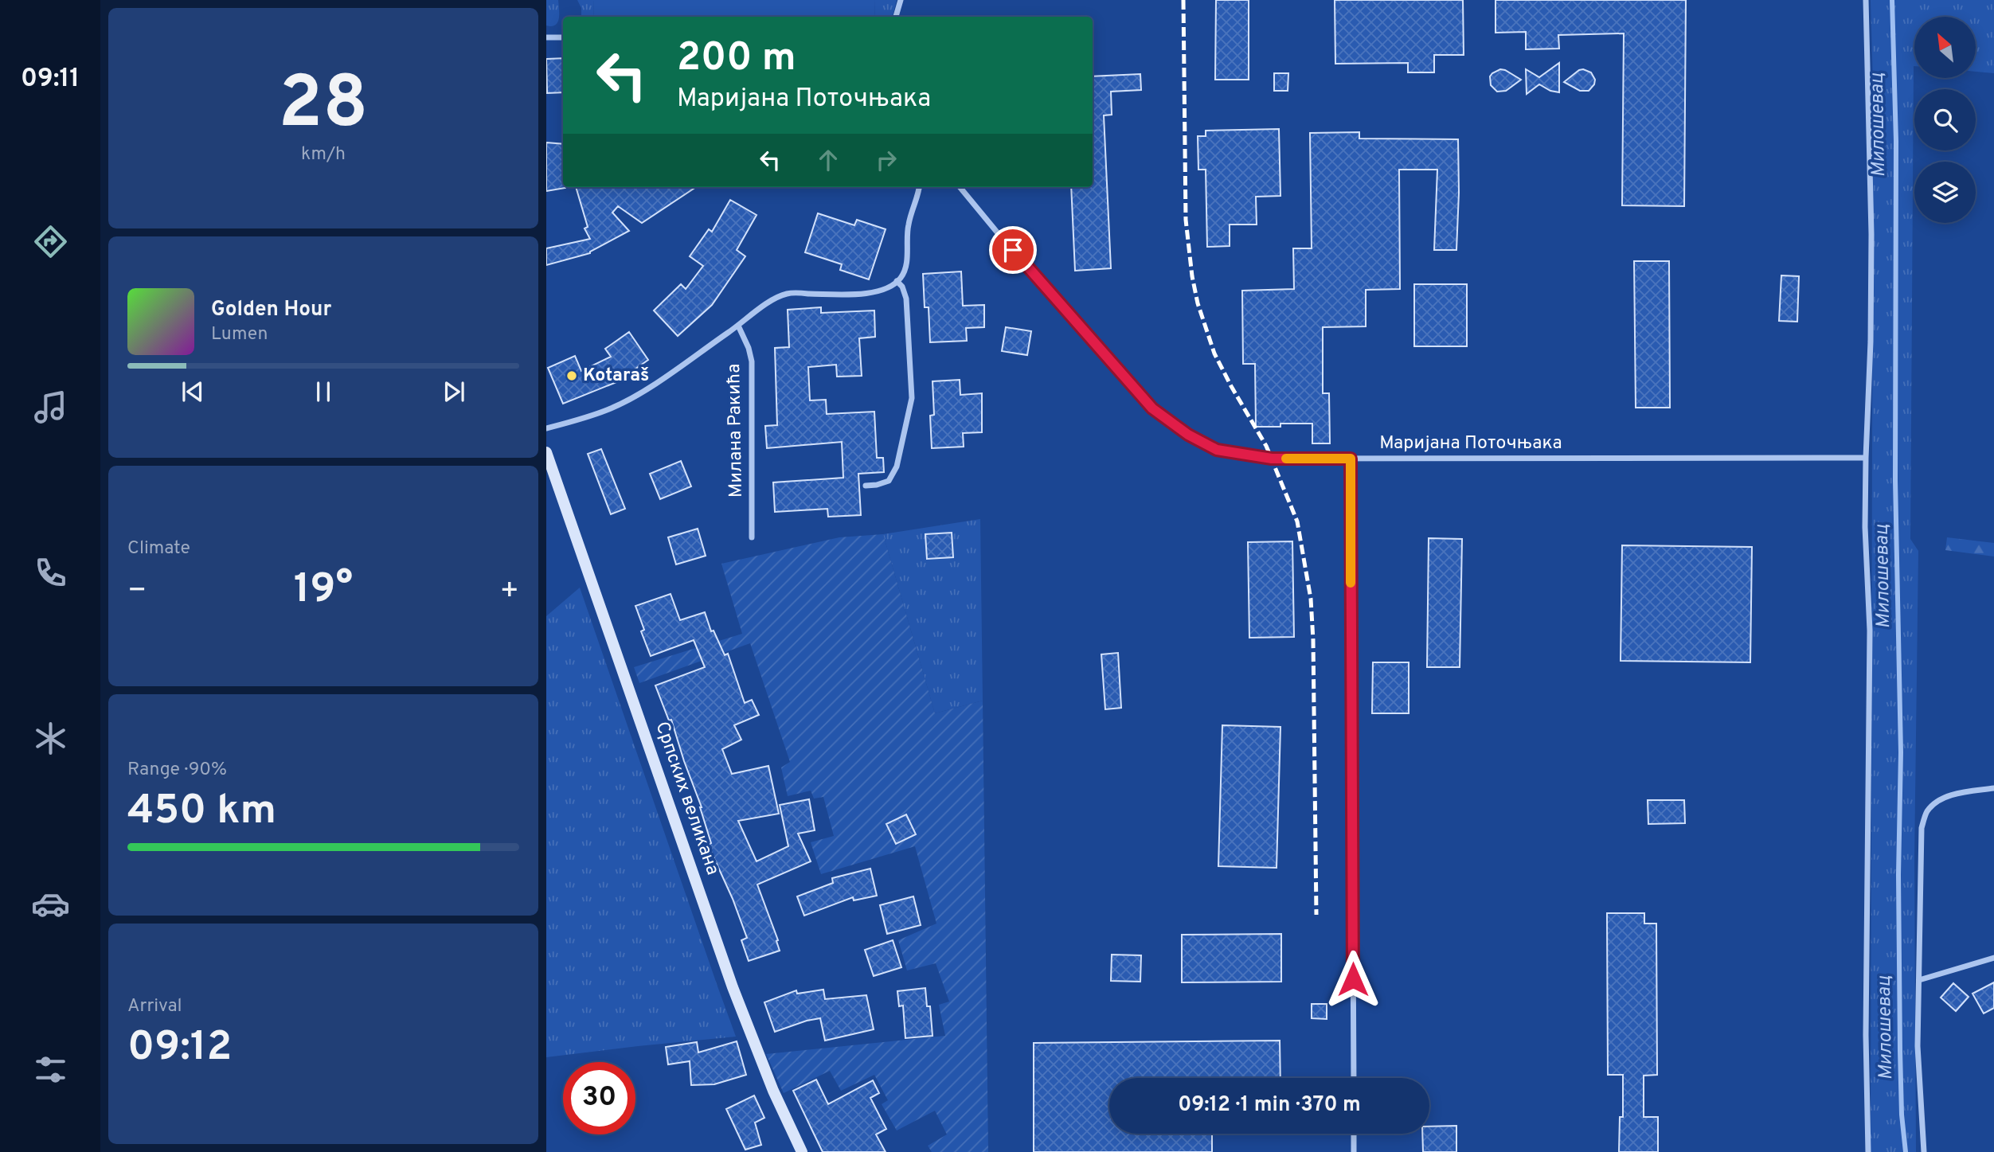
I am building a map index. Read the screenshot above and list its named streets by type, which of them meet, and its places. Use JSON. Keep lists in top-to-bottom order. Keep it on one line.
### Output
{"streets":{"main road":["Српских великана"],"street":["Милана Ракића","Маријана Поточњака"]},"water":["Милошевац"],"places":["Kotaraš"],"north":"top left","page":{"tabs":"09:11","tile":[["28","km/h"],"Climate",["Range · 90%","450 km"],["Arrival","09:12"]],"turn":["200 m","Маријана Поточњака"],"song":["Golden Hour","Lumen"],"heat":["−","19°","+"],"limit":"30","trip":"09:12 · 1 min · 370 m"}}
